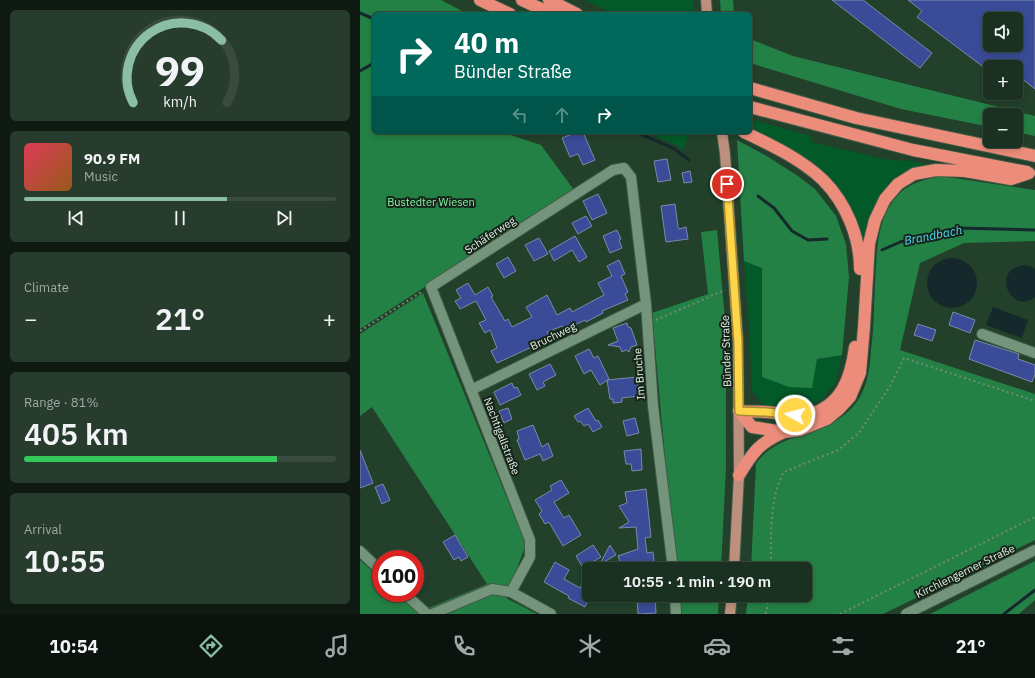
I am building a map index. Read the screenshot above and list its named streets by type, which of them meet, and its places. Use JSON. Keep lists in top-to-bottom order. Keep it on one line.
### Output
{"streets":{"main road":["Bünder Straße"],"street":["Schäferweg","Bruchweg","Im Bruche","Nachtigallstraße","Kirchlengerner Straße"]},"crossings":[["Schäferweg","Im Bruche"],["Schäferweg","Nachtigallstraße"],["Bruchweg","Im Bruche"],["Bruchweg","Nachtigallstraße"]],"water":["Brandbach"],"parks":["Bustedter Wiesen"],"page":{"map_buttons":["+","−"],"turn":["40 m","Bünder Straße"],"song":["90.9 FM","Music"],"tile":["Climate",["Range · 81%","405 km"],["Arrival","10:55"]],"heat":["−","21°","+"],"limit":"100","trip":"10:55 · 1 min · 190 m","tabs":["10:54","21°"],"gauge":["99","km/h"]}}
